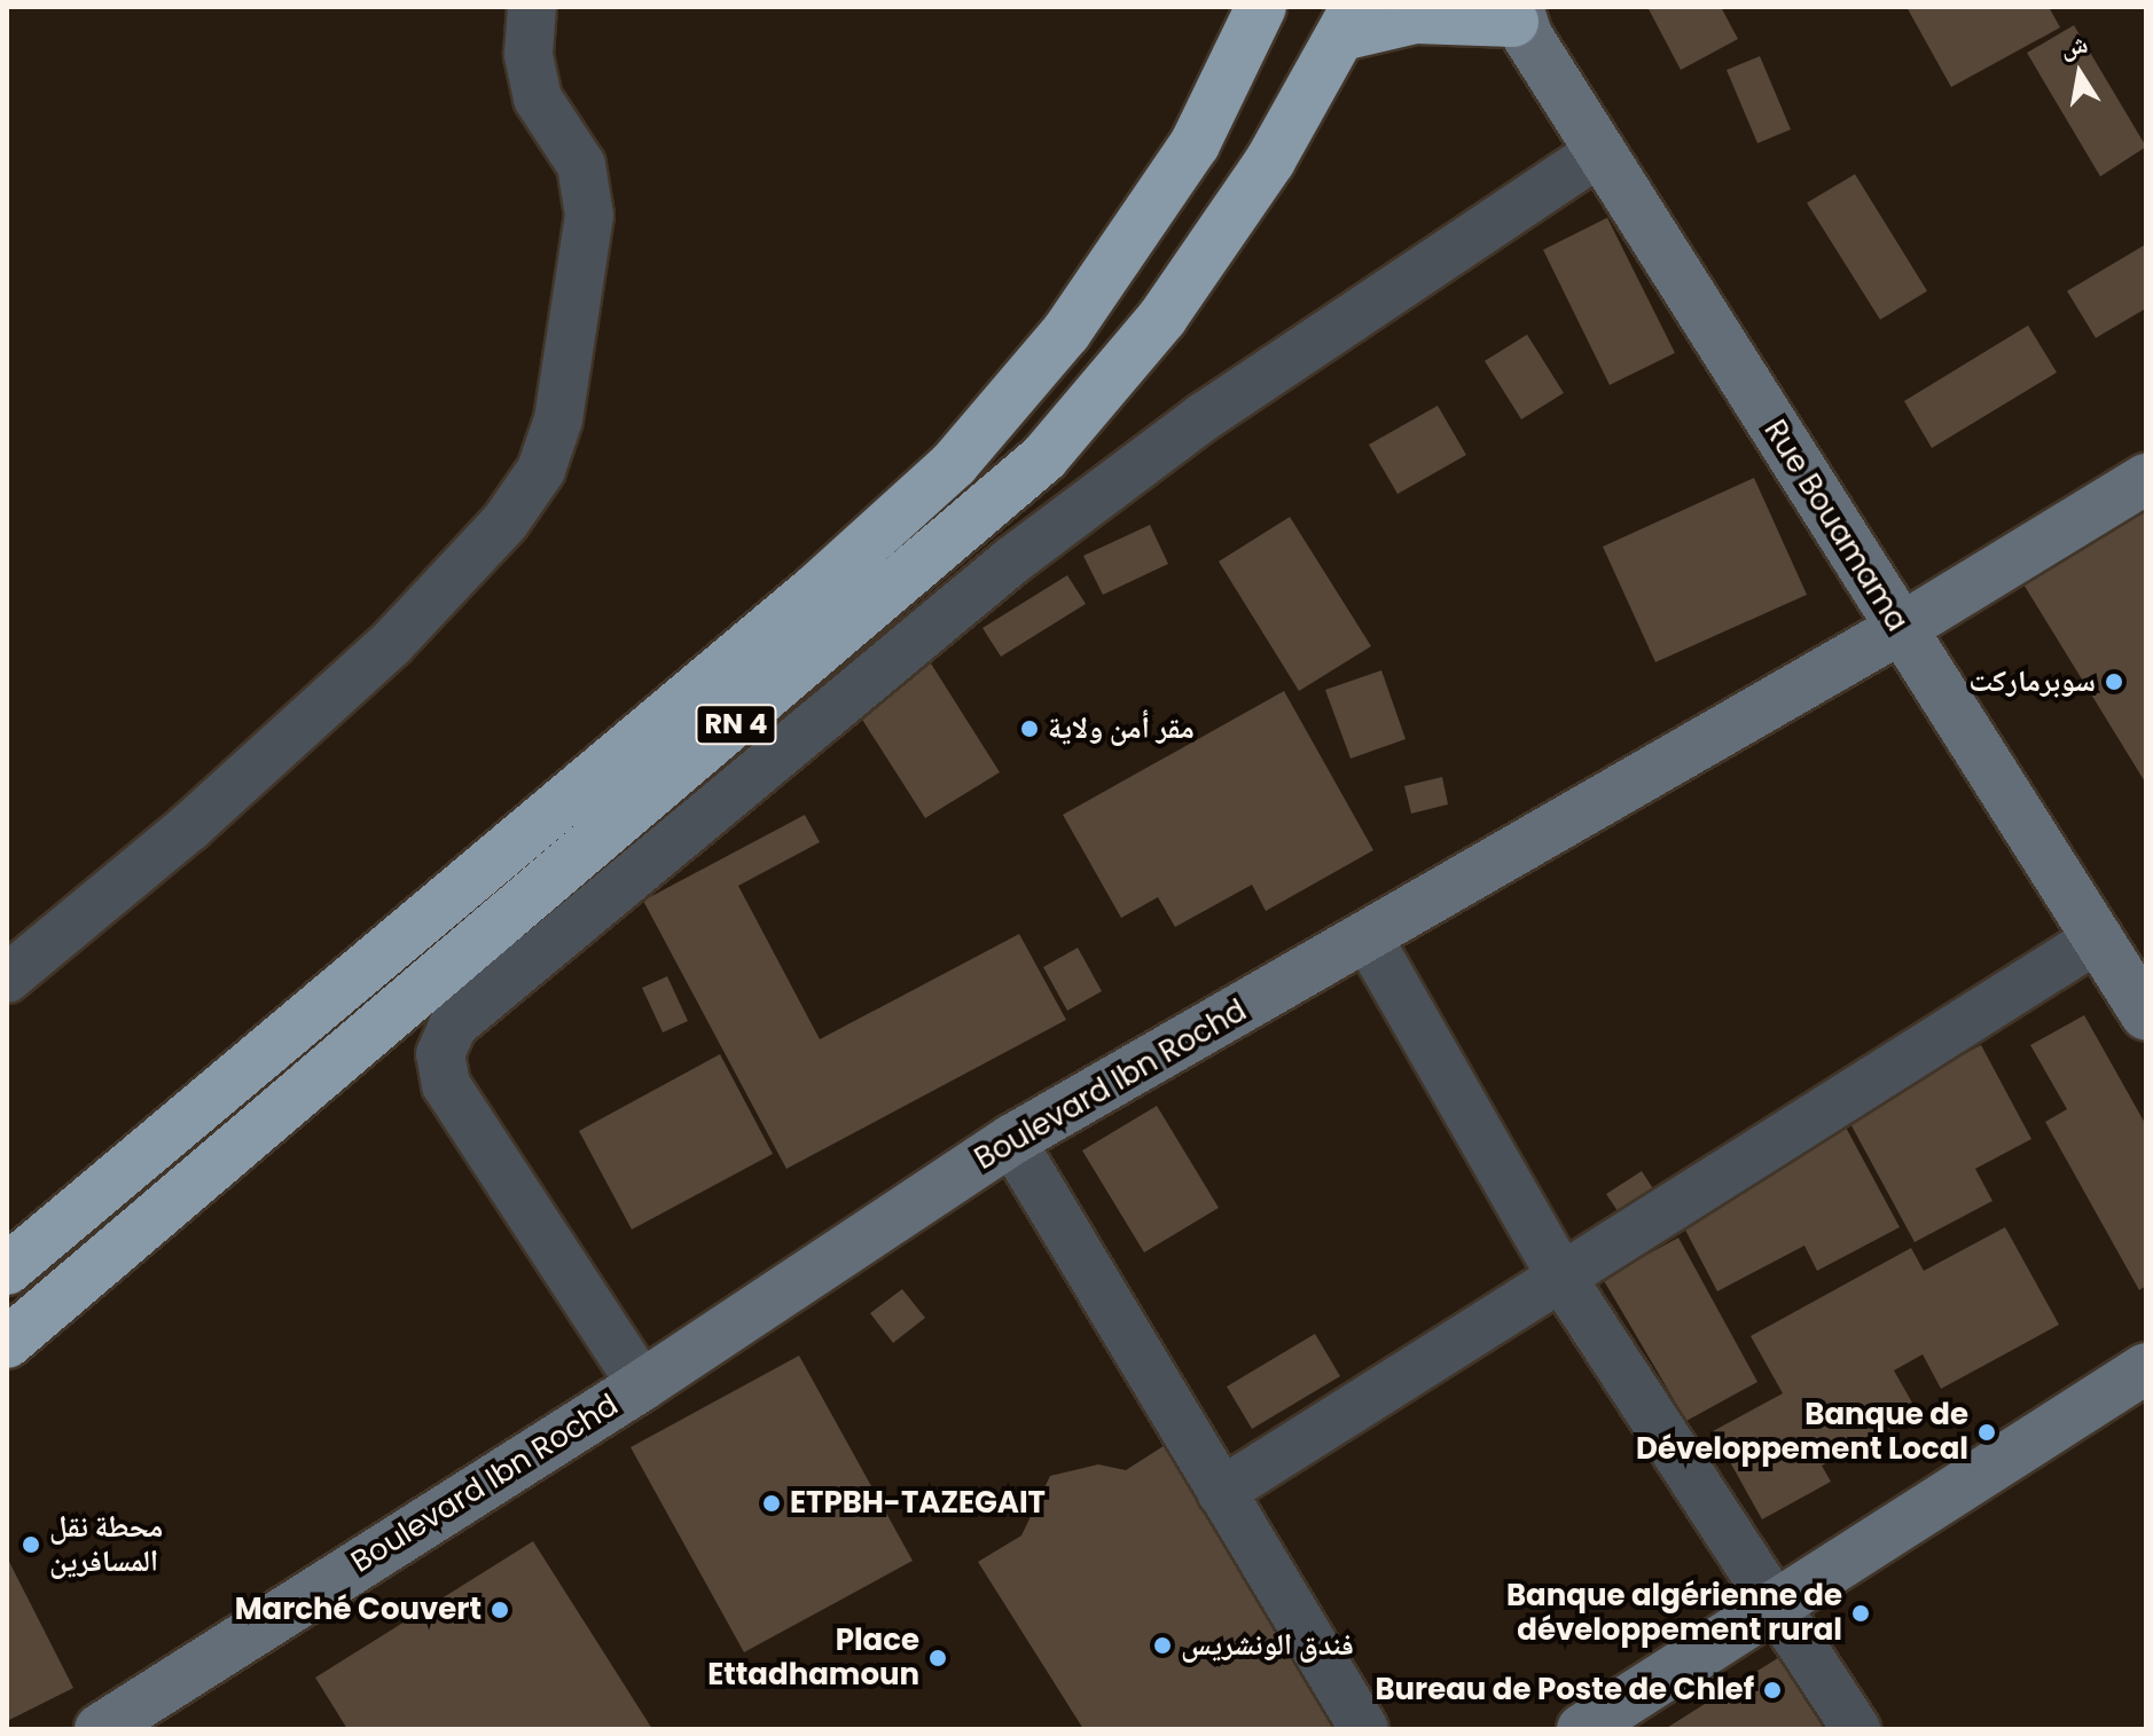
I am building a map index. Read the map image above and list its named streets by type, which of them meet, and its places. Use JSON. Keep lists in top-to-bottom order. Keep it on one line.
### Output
{"streets":{"highway":["RN 4"],"street":["Rue Bouamama","Boulevard Ibn Rochd"]},"crossings":[["Rue Bouamama","Boulevard Ibn Rochd"]],"places":["سوبرماركت","مقر أمن ولاية","Banque de Développement Local","ETPBH-TAZEGAIT","محطة نقل المسافرين","Marché Couvert","Banque algérienne de développement rural","فندق الونشريس","Place Ettadhamoun","Bureau de Poste de Chlef"],"north":"top"}
